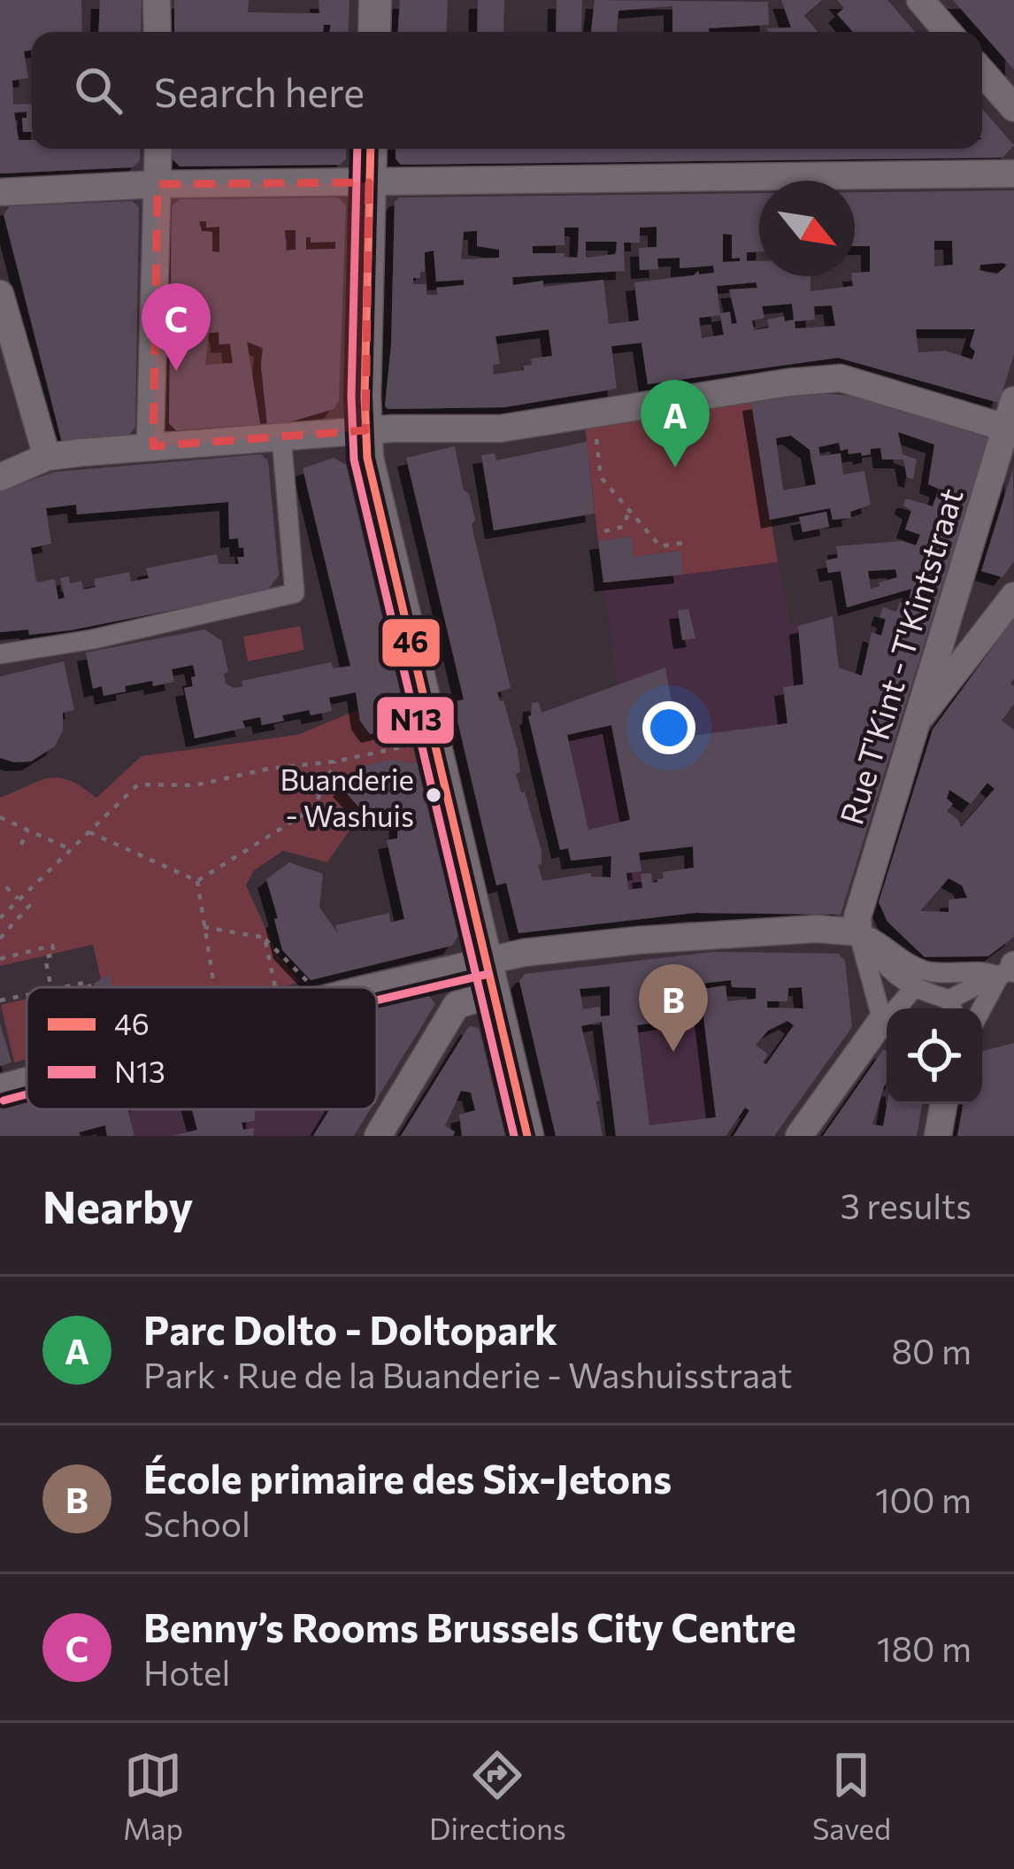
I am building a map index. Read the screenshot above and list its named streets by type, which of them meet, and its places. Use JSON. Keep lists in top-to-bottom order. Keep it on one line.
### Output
{"streets":{"street":["Rue T'Kint - T'Kintstraat"]},"places":["Buanderie - Washuis"],"lines":["transit line 46","transit line N13"],"legend":["46","N13"],"north":"bottom right","page":{"search":"Search here","pins":["C","A","B"],"heading":["Nearby","3 results"],"list":[{"mark":"A","name":"Parc Dolto - Doltopark","note":"Park · Rue de la Buanderie - Washuisstraat","value":"80 m"},{"mark":"B","name":"École primaire des Six-Jetons","note":"School","value":"100 m"},{"mark":"C","name":"Benny’s Rooms Brussels City Centre","note":"Hotel","value":"180 m"}],"nav":["Map","Directions","Saved"]}}
